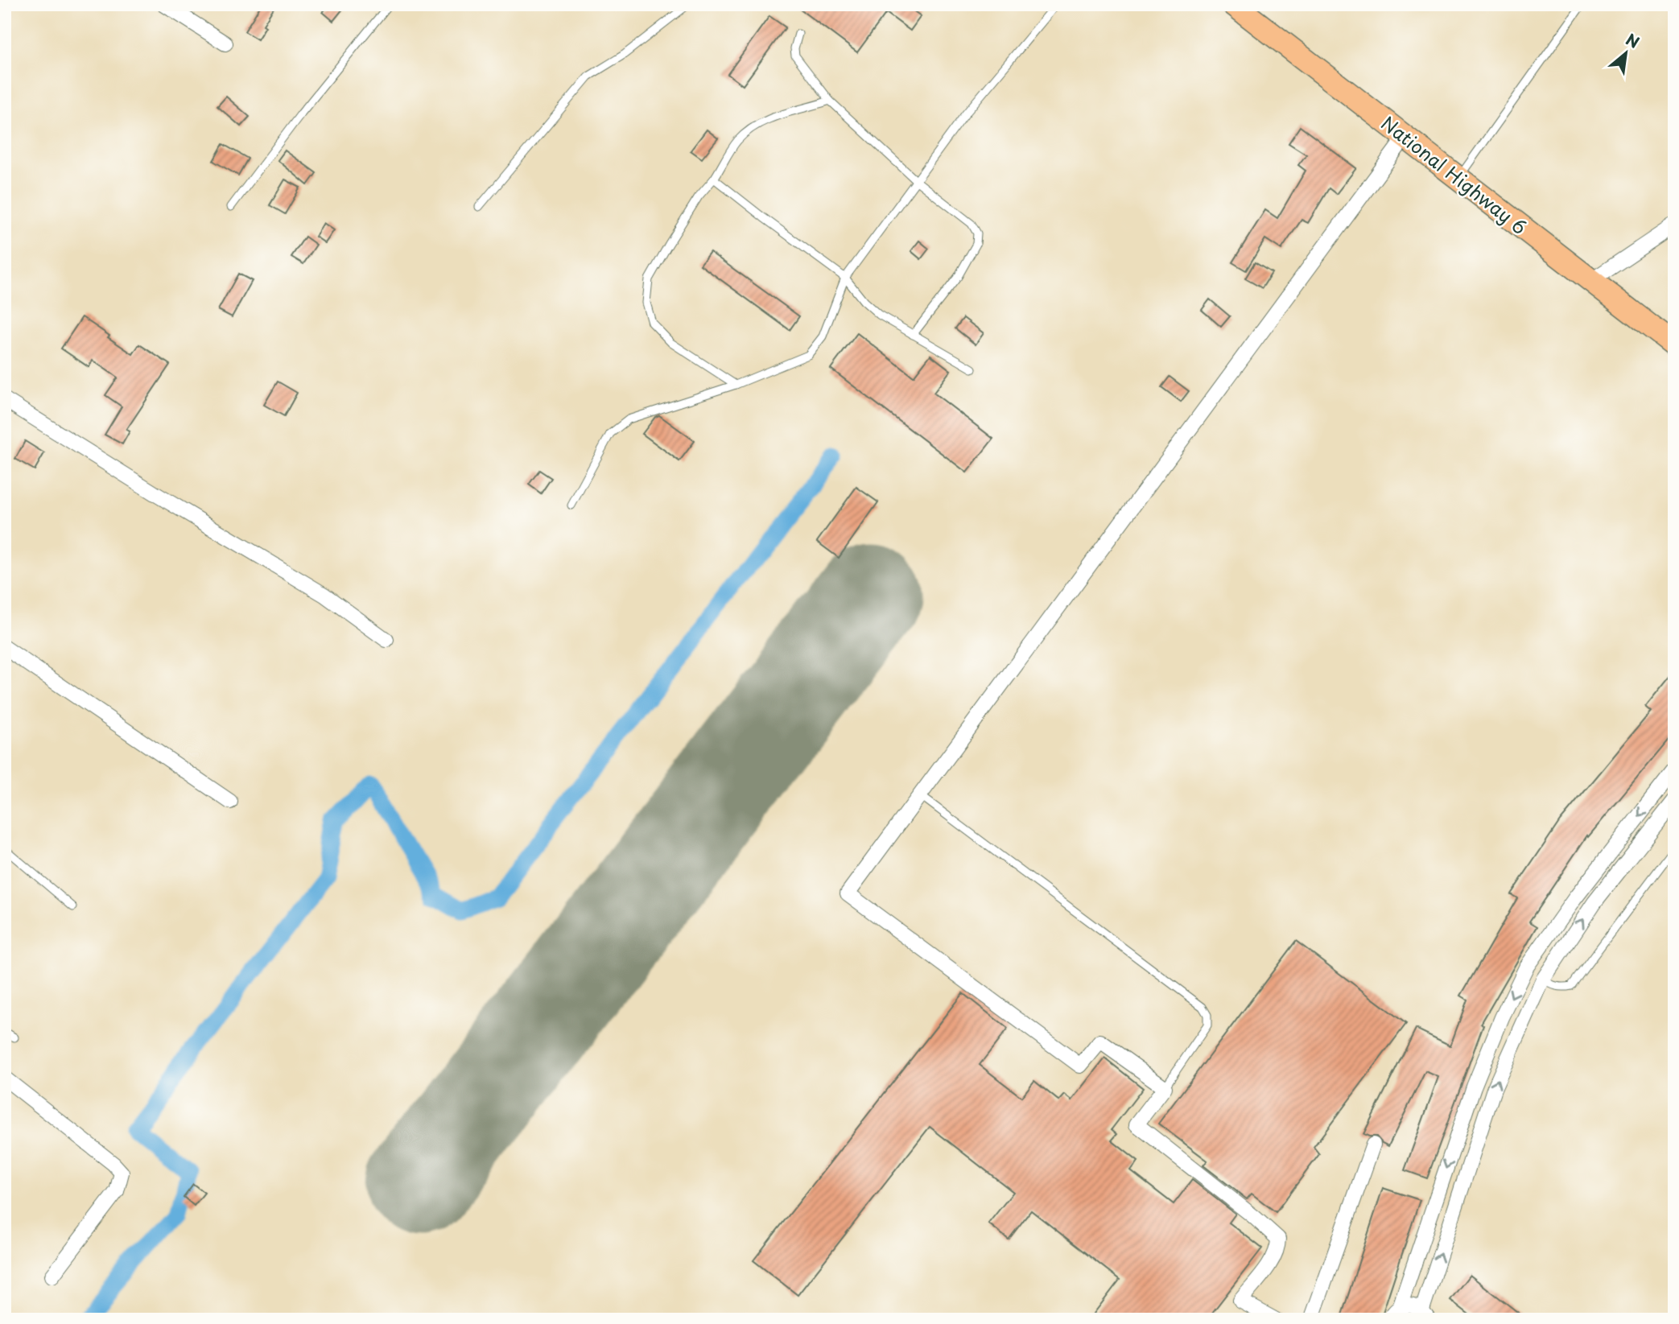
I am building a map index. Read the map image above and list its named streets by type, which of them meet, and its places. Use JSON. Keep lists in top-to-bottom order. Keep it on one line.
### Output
{"streets":{"highway":["National Highway 6"]},"north":"top right"}
